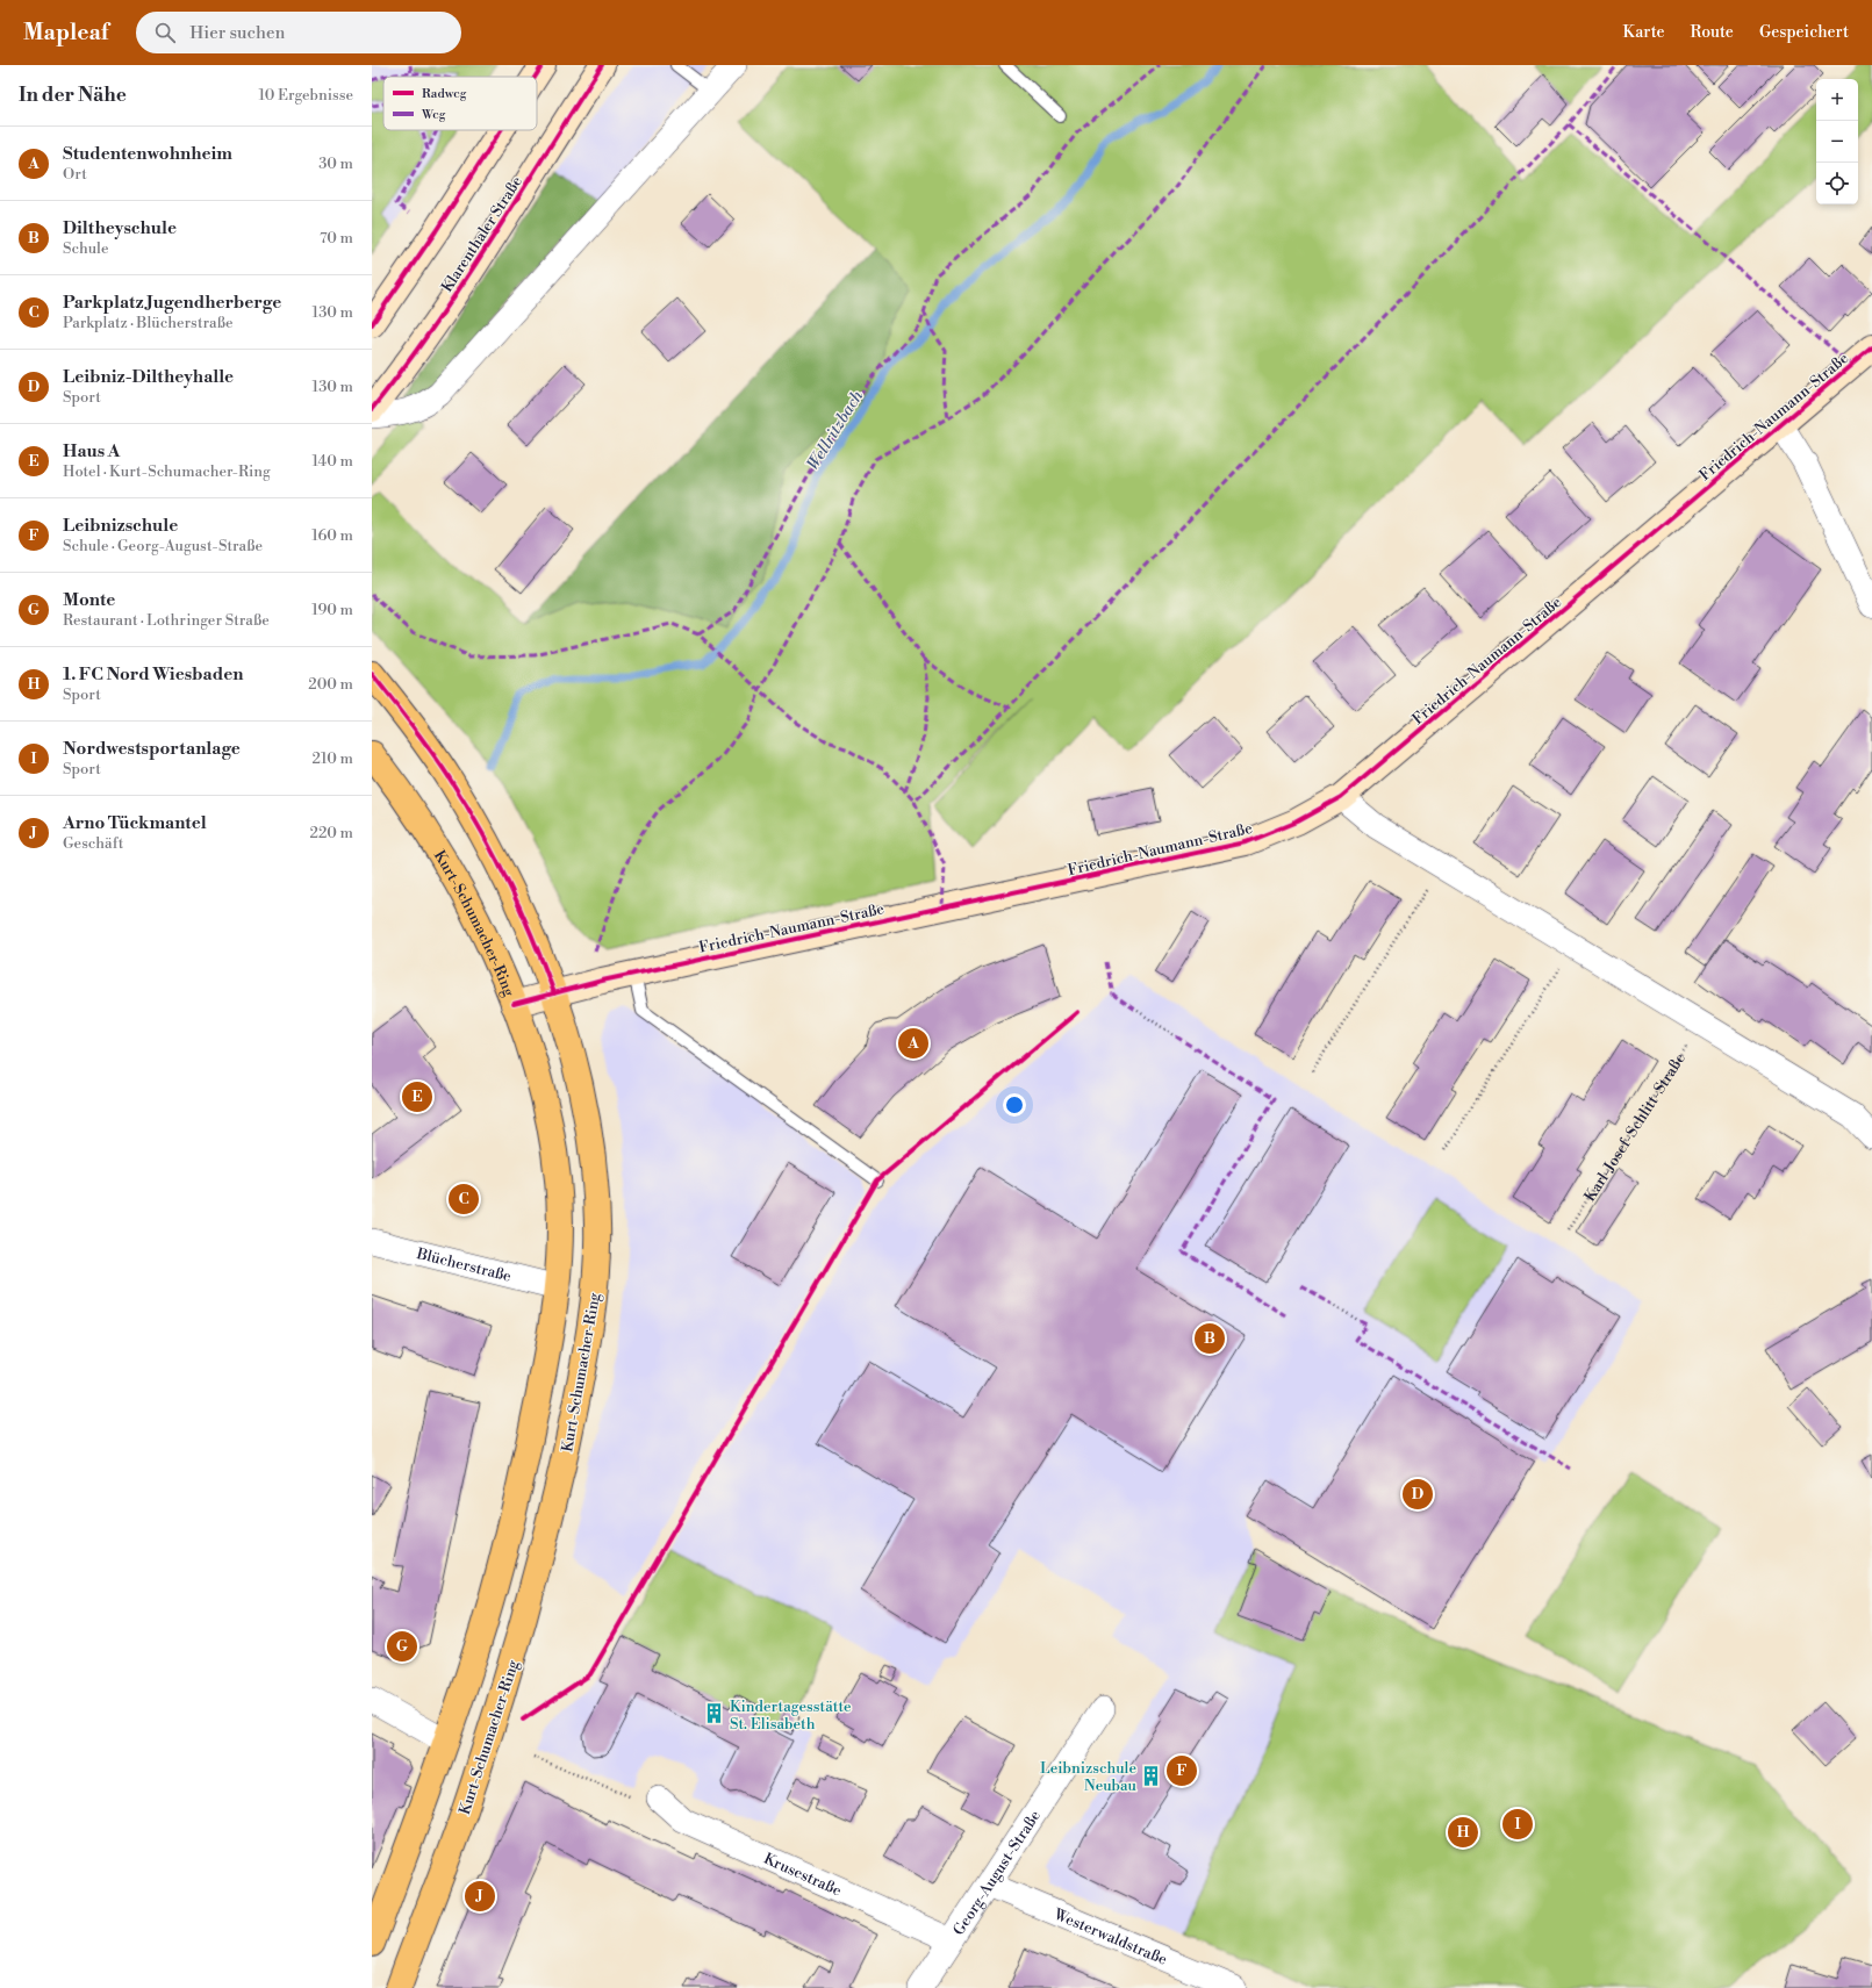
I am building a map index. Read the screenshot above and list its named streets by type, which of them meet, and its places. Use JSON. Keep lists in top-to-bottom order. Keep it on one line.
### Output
{"streets":{"main road":["Kurt-Schumacher-Ring"],"street":["Klarenthaler Straße","Friedrich-Naumann-Straße","Blücherstraße","Georg-August-Straße","Krusestraße","Westerwaldstraße"],"path":["Karl-Josef-Schlitt-Straße"]},"crossings":[["Friedrich-Naumann-Straße","Kurt-Schumacher-Ring"],["Kurt-Schumacher-Ring","Blücherstraße"],["Georg-August-Straße","Krusestraße"],["Georg-August-Straße","Westerwaldstraße"]],"water":["Wellritzbach"],"places":{"building":["Kindertagesstätte St. Elisabeth","Leibnizschule Neubau"]},"legend":["Radweg","Weg"],"page":{"header":"Mapleaf","search":"Hier suchen","nav":["Karte","Route","Gespeichert"],"heading":["In der Nähe","10 Ergebnisse"],"map_buttons":["+","−"],"list":[{"mark":"A","name":"Studentenwohnheim","note":"Ort","value":"30 m"},{"mark":"B","name":"Diltheyschule","note":"Schule","value":"70 m"},{"mark":"C","name":"Parkplatz Jugendherberge","note":"Parkplatz · Blücherstraße","value":"130 m"},{"mark":"D","name":"Leibniz-Diltheyhalle","note":"Sport","value":"130 m"},{"mark":"E","name":"Haus A","note":"Hotel · Kurt-Schumacher-Ring","value":"140 m"},{"mark":"F","name":"Leibnizschule","note":"Schule · Georg-August-Straße","value":"160 m"},{"mark":"G","name":"Monte","note":"Restaurant · Lothringer Straße","value":"190 m"},{"mark":"H","name":"1. FC Nord Wiesbaden","note":"Sport","value":"200 m"},{"mark":"I","name":"Nordwestsportanlage","note":"Sport","value":"210 m"},{"mark":"J","name":"Arno Tückmantel","note":"Geschäft","value":"220 m"}],"pins":["A","E","C","B","D","G","F","I","H","J"]}}
